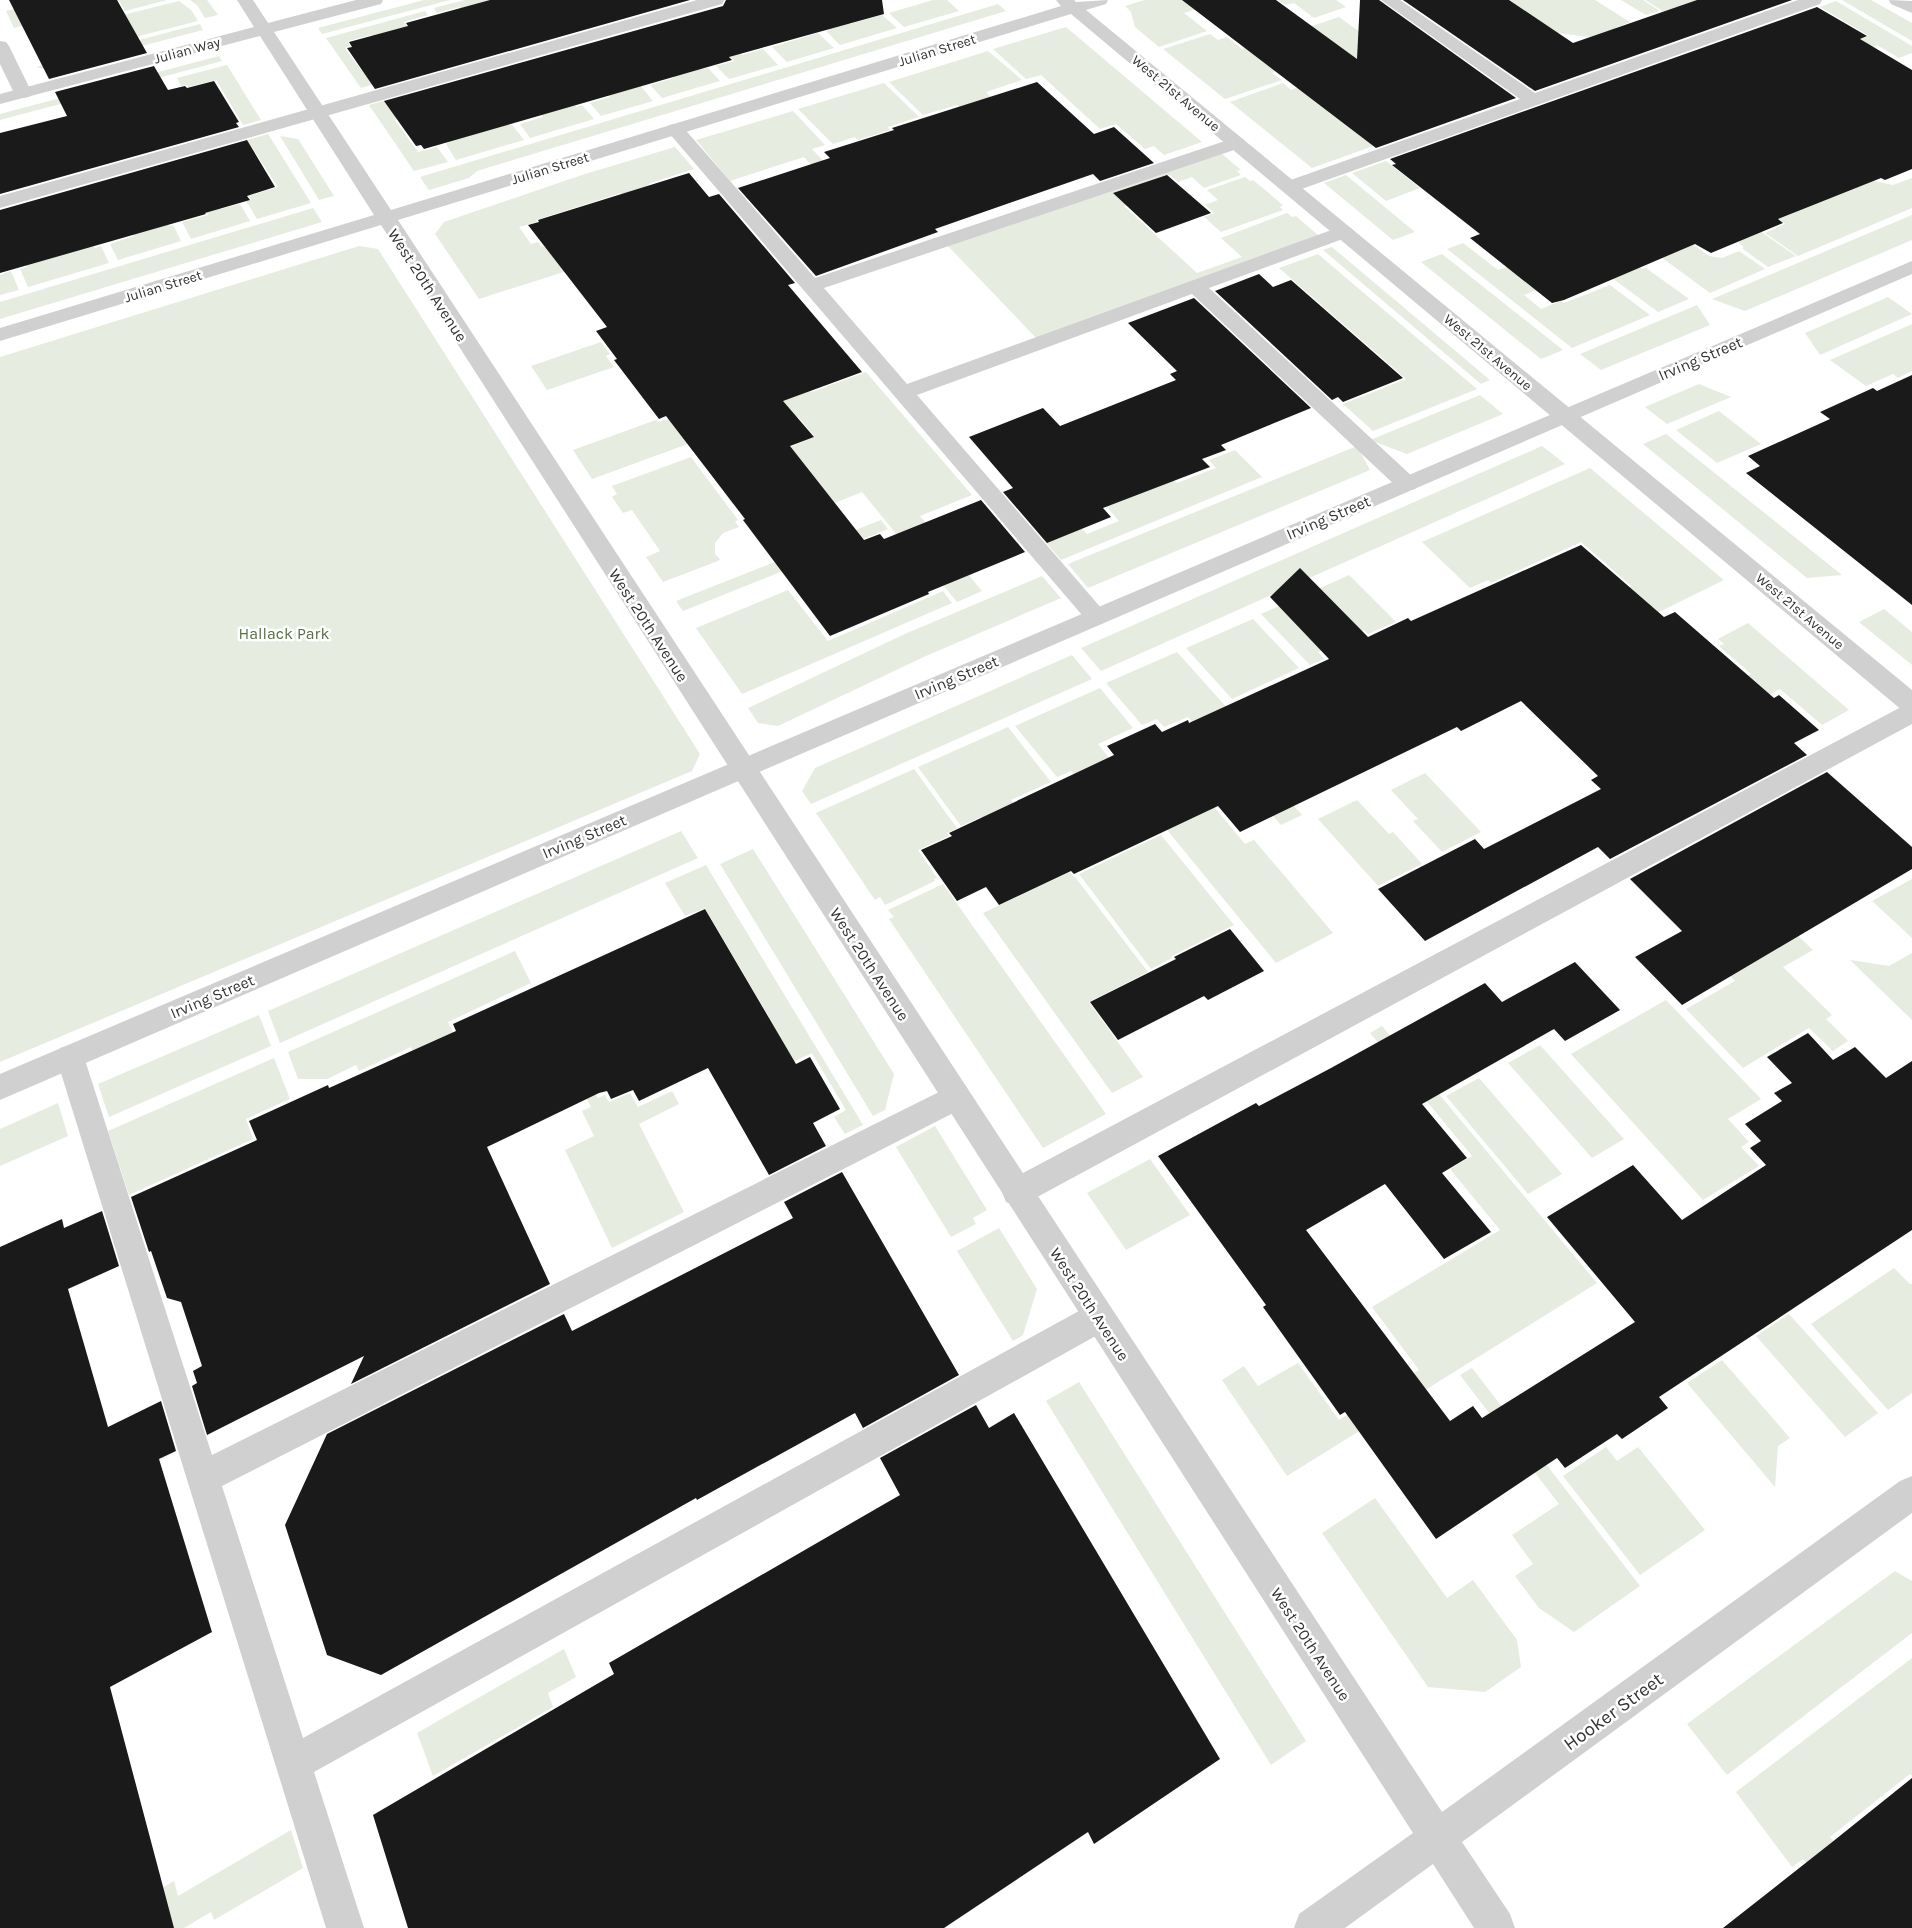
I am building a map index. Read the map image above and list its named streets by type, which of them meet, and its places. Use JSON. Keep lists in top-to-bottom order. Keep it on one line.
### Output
{"streets":{"street":["Julian Way","Julian Street","West 21st Avenue","West 20th Avenue","Irving Street","Hooker Street"]},"crossings":[["Julian Way","West 20th Avenue"],["Julian Street","West 21st Avenue"],["Julian Street","West 20th Avenue"],["West 21st Avenue","Irving Street"],["West 20th Avenue","Irving Street"],["West 20th Avenue","Hooker Street"]],"parks":["Hallack Park"]}
